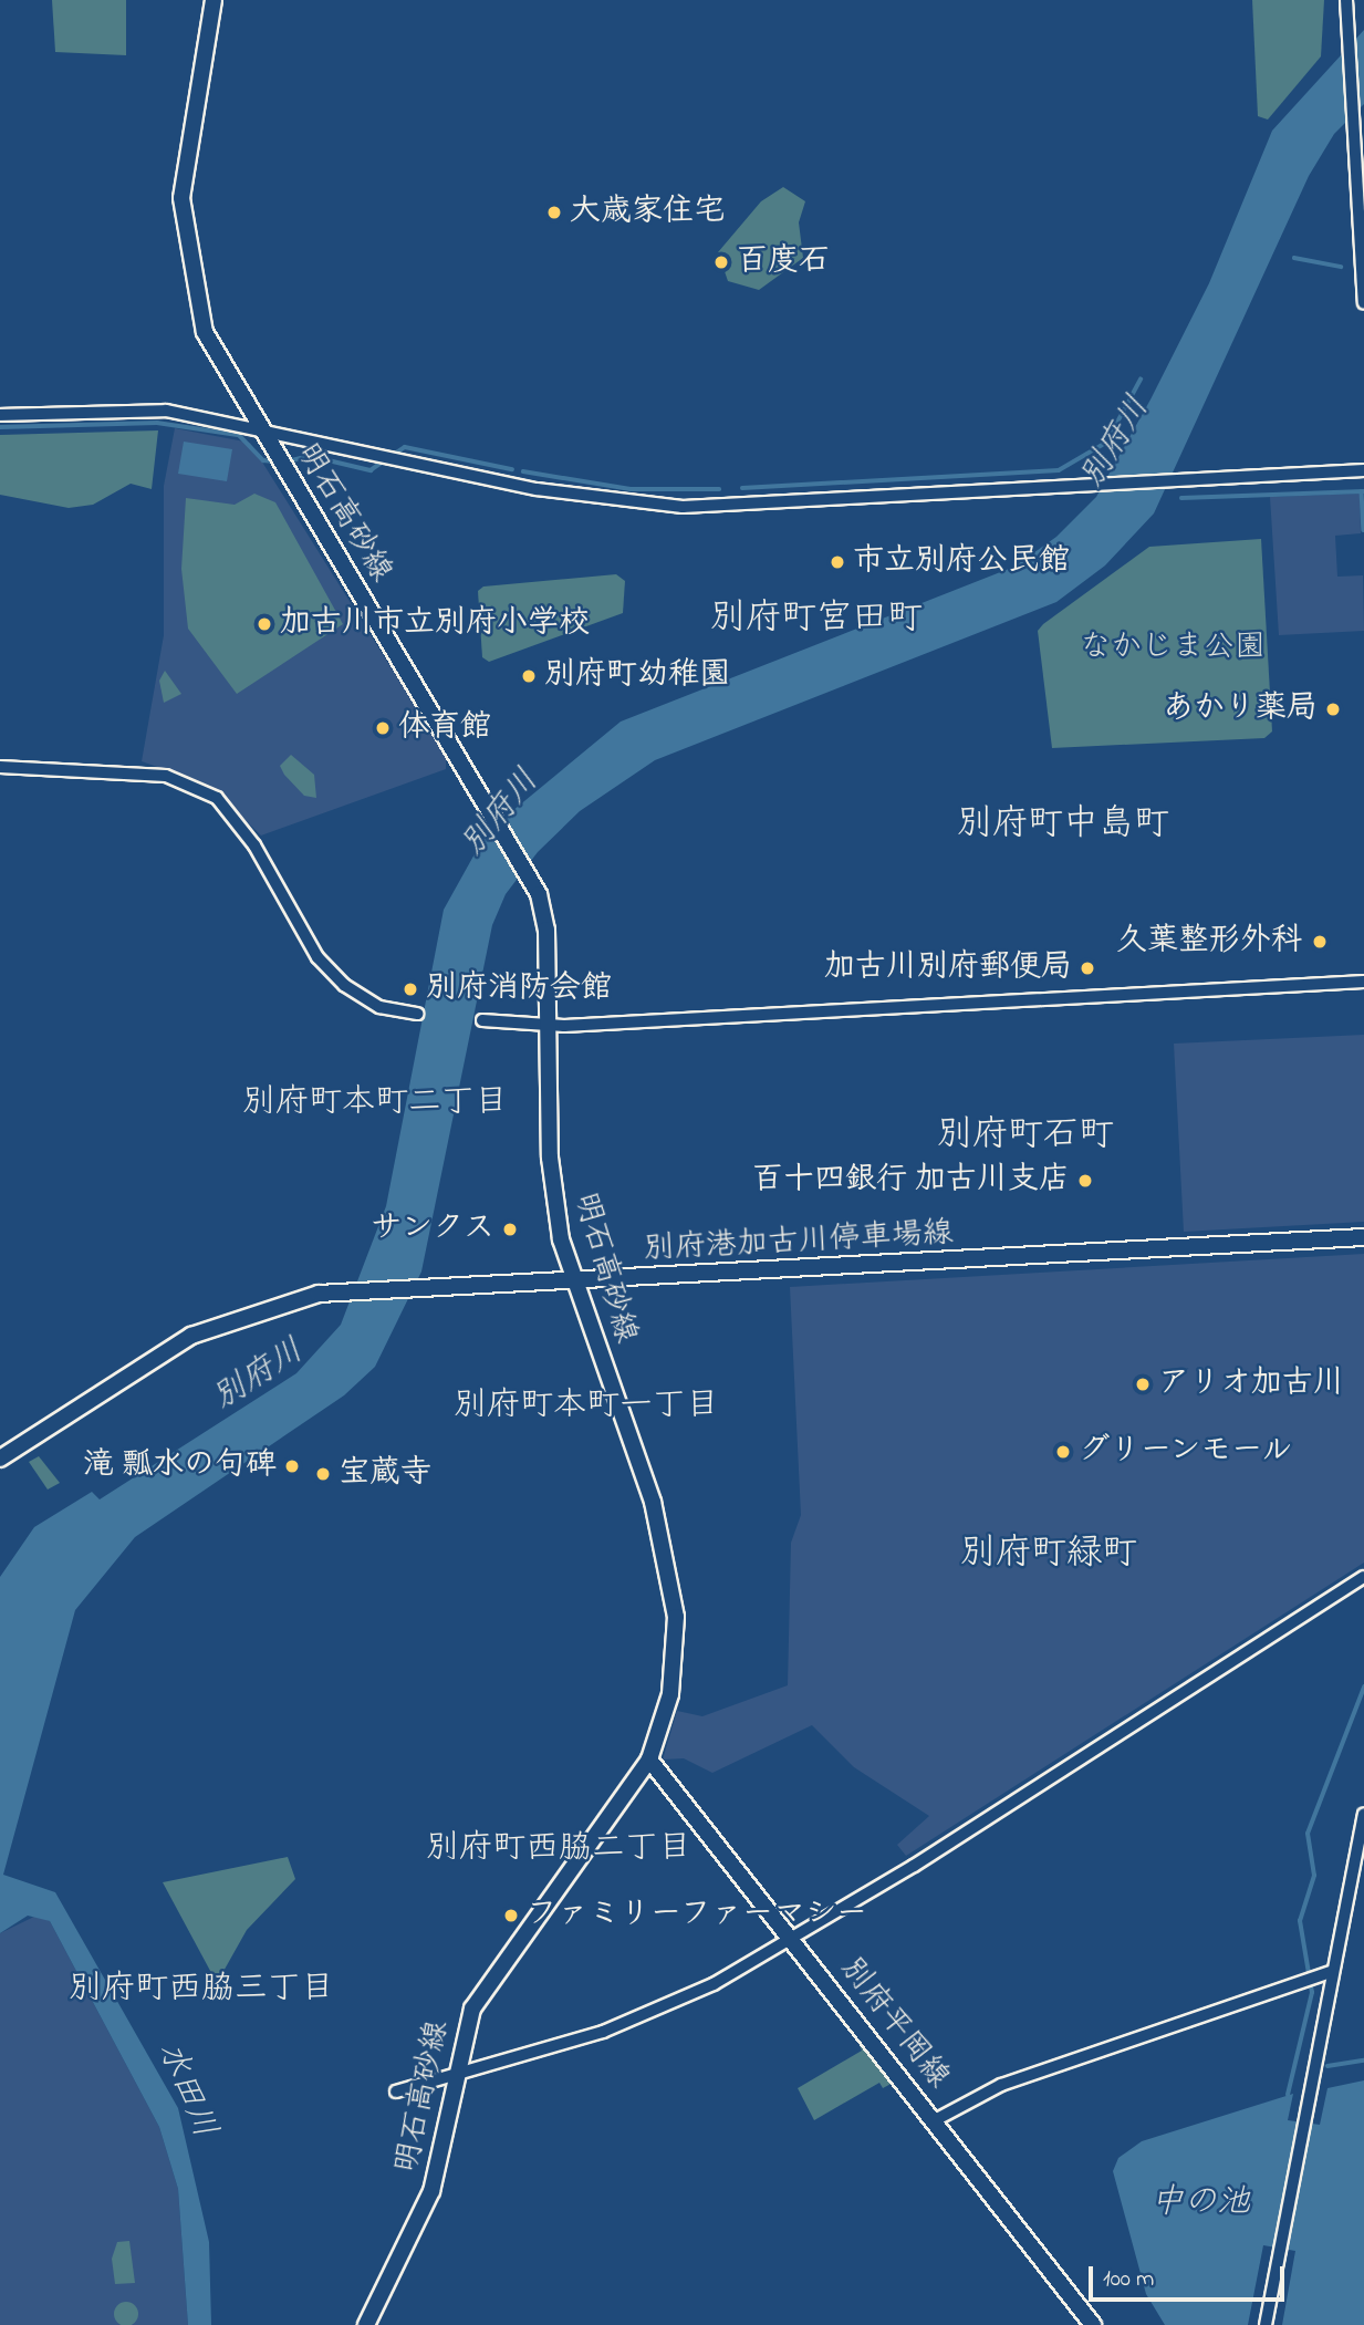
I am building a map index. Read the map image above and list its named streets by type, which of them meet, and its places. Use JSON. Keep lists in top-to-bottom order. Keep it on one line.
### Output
{"streets":{"main road":["明石高砂線","別府港加古川停車場線","別府平岡線"]},"crossings":[["明石高砂線","別府港加古川停車場線"],["明石高砂線","別府平岡線"]],"districts":["別府町宮田町","別府町中島町","別府町本町二丁目","別府町石町","別府町本町一丁目","別府町緑町","別府町西脇二丁目","別府町西脇三丁目"],"water":["別府川","水田川","中の池"],"parks":["なかじま公園"],"places":["大歳家住宅","百度石","市立別府公民館","加古川市立別府小学校","別府町幼稚園","あかり薬局","体育館","久葉整形外科","加古川別府郵便局","別府消防会館","百十四銀行 加古川支店","サンクス","アリオ加古川","グリーンモール","滝 瓢水の句碑","宝蔵寺","ファミリーファーマシー"],"scale_bar":"100 m"}
